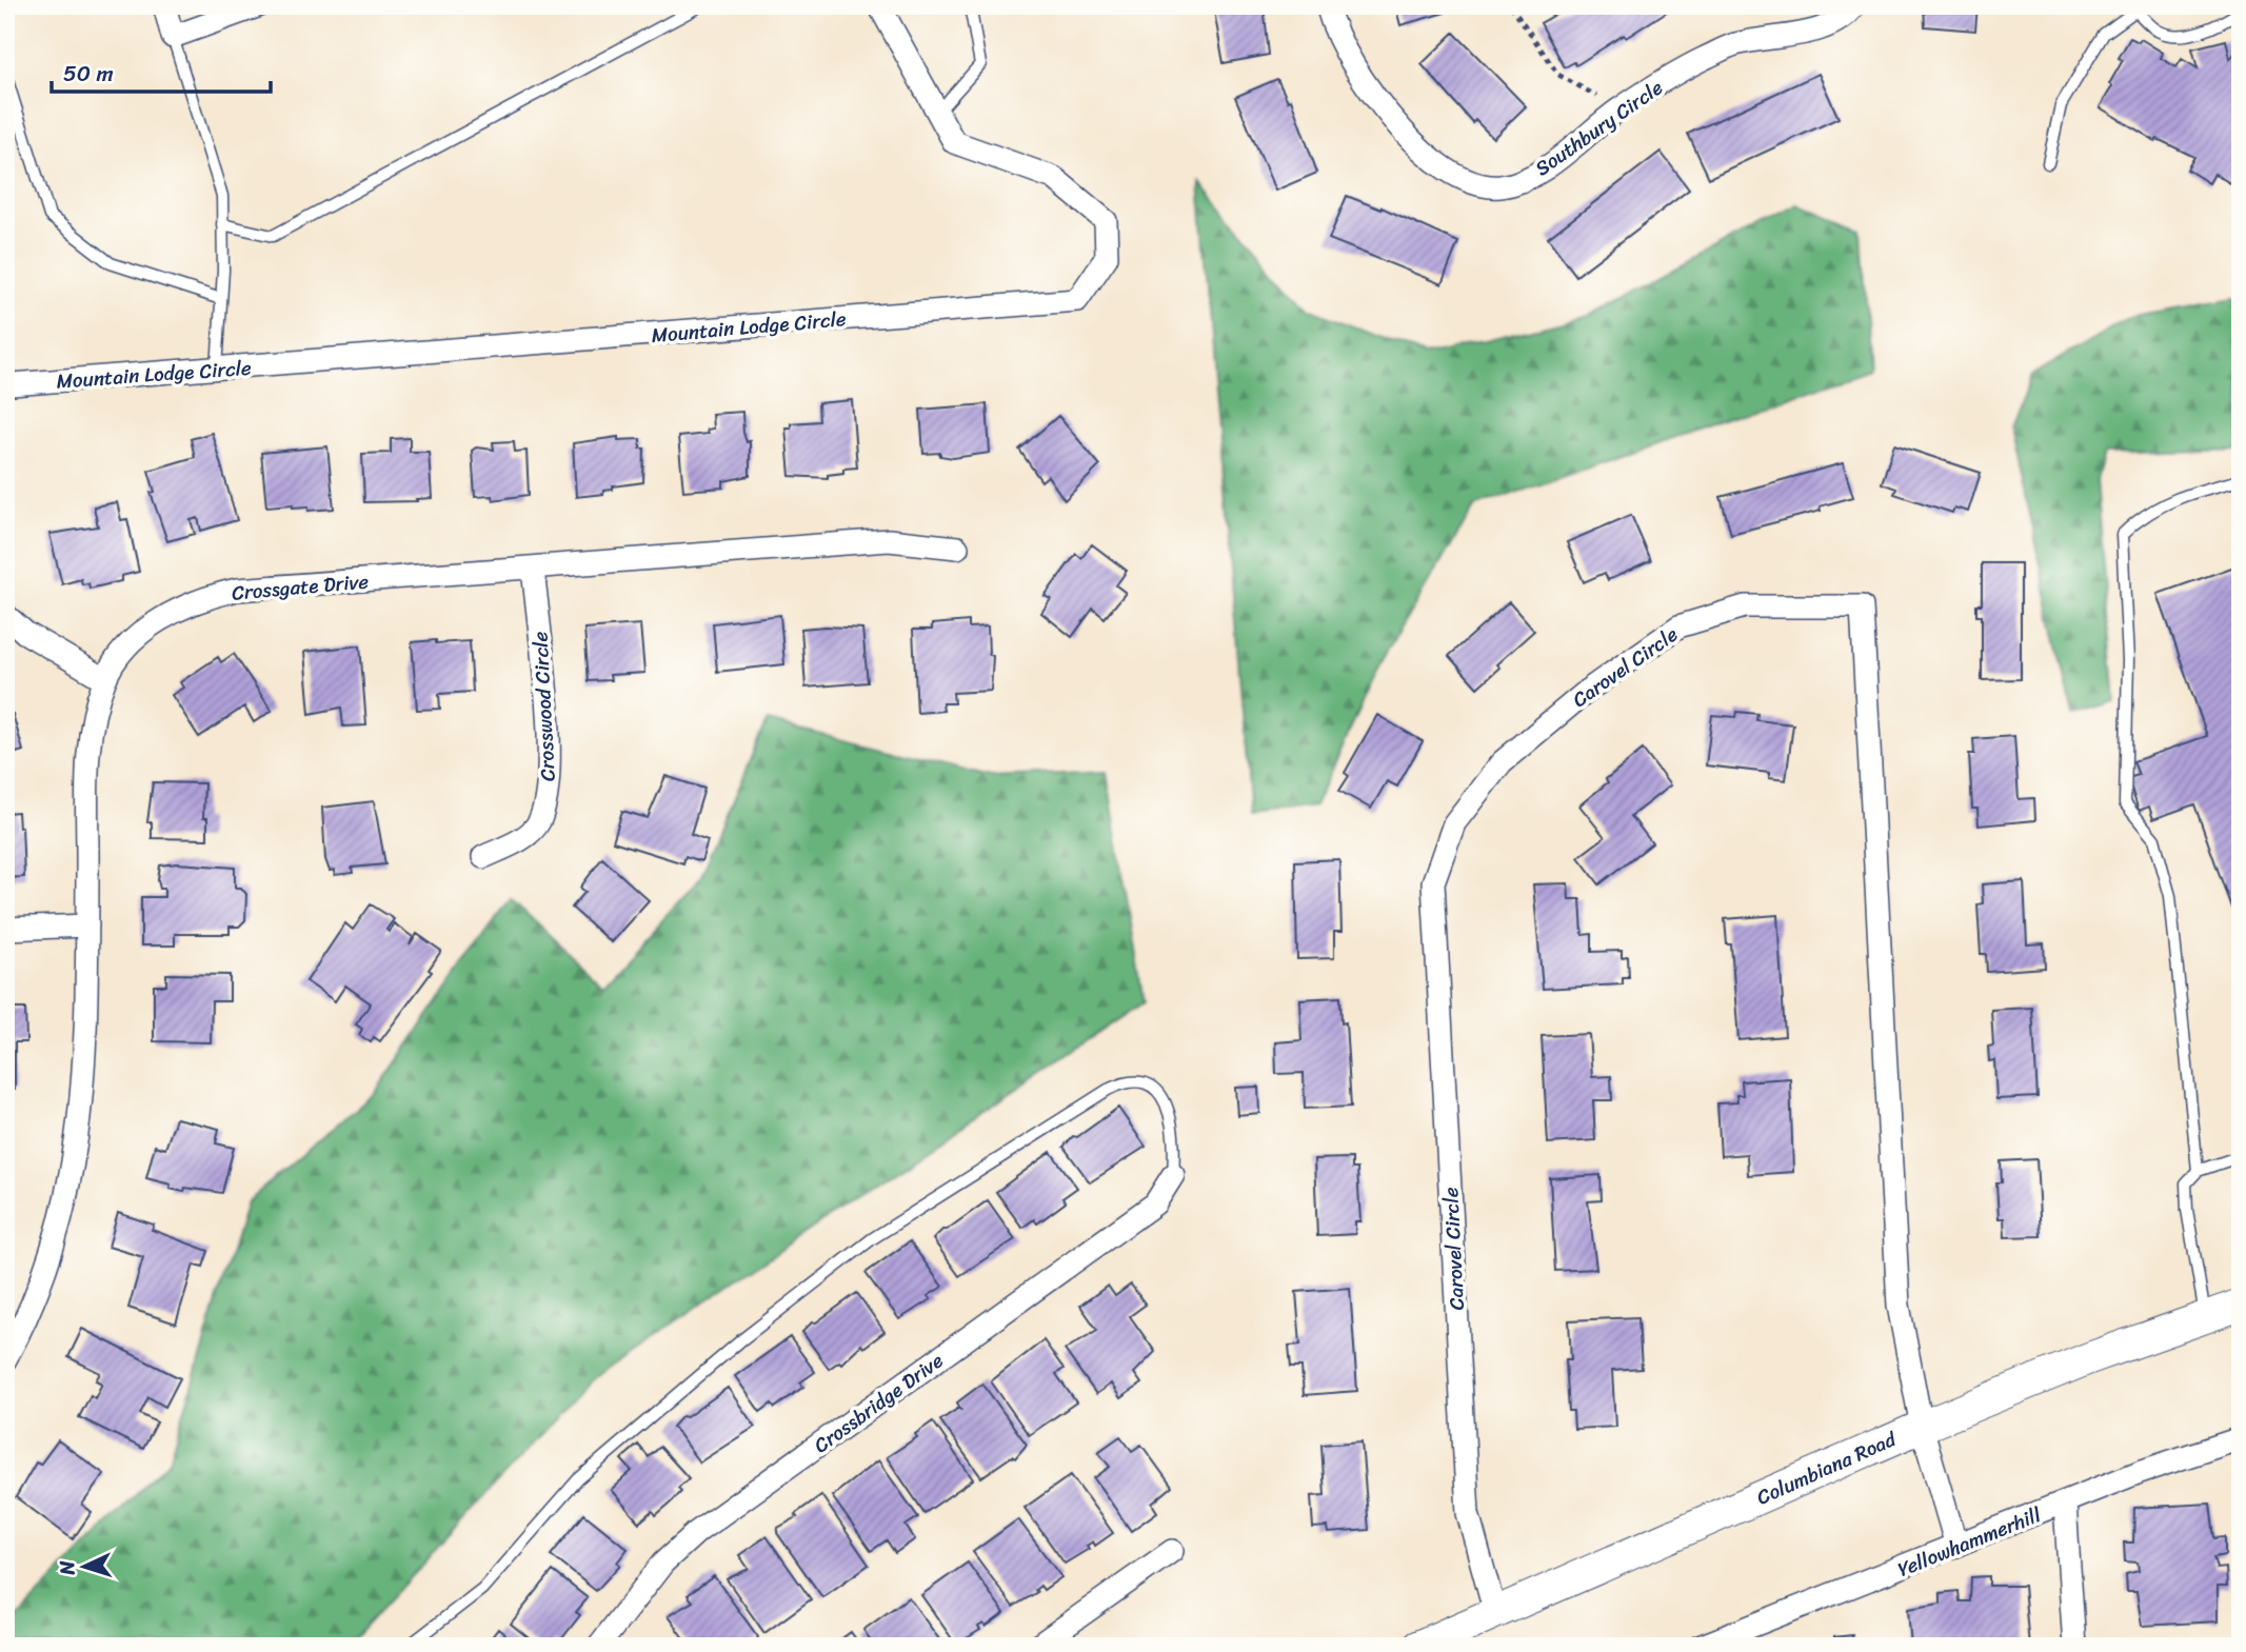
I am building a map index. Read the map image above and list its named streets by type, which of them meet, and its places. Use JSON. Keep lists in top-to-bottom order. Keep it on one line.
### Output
{"streets":{"main road":["Columbiana Road"],"street":["Southbury Circle","Mountain Lodge Circle","Crossgate Drive","Carovel Circle","Crosswood Circle","Crossbridge Drive","Yellowhammerhill"]},"crossings":[["Crossgate Drive","Crosswood Circle"],["Carovel Circle","Columbiana Road"]],"scale_bar":"50 m","north":"left"}
